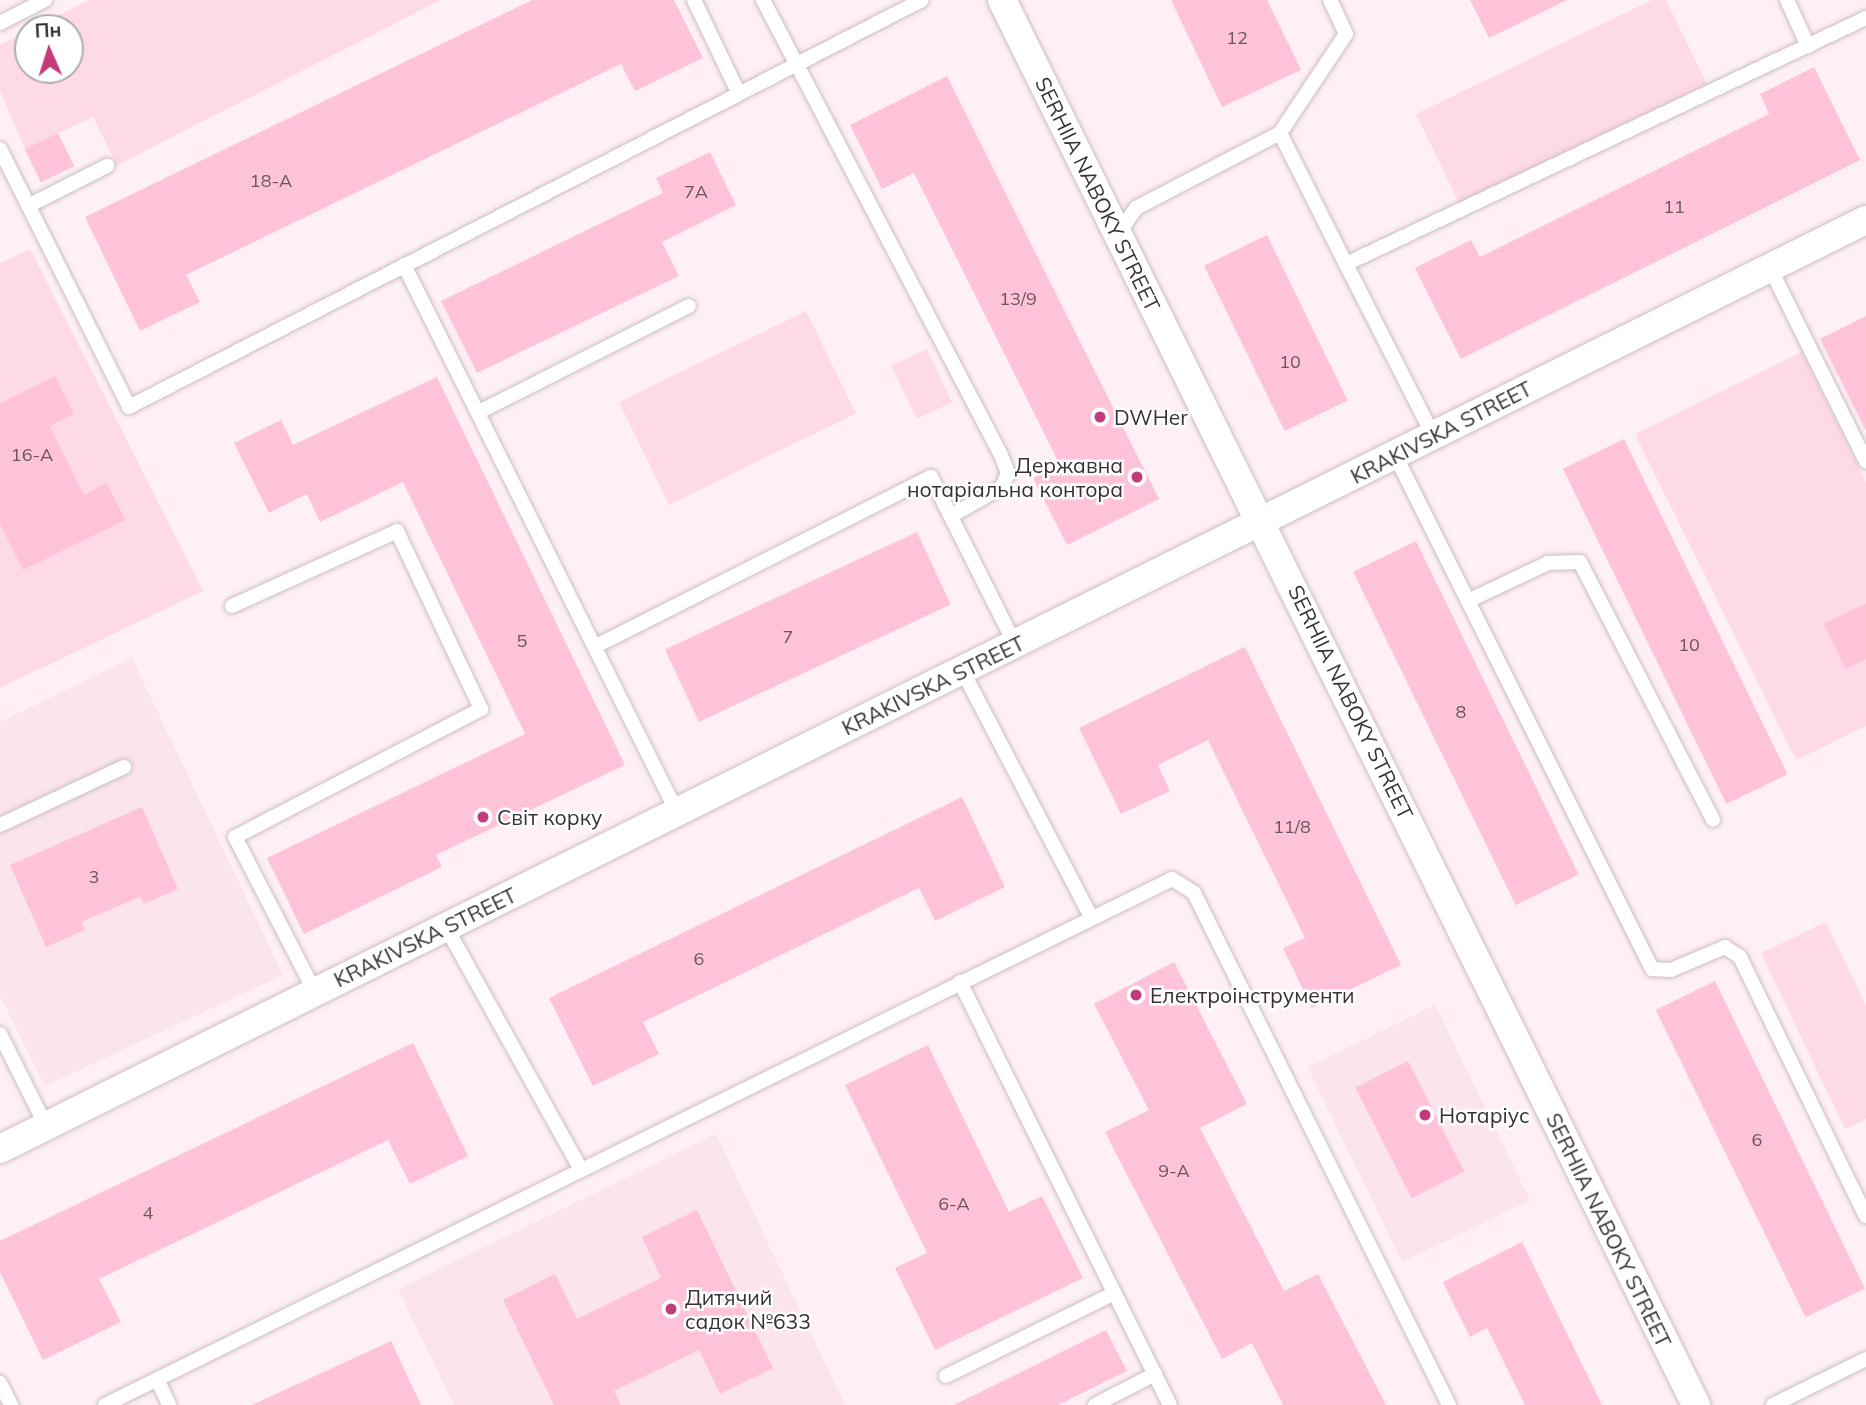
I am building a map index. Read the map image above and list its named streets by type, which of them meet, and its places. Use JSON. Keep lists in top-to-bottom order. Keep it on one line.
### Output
{"streets":{"street":["SERHIIA NABOKY STREET","KRAKIVSKA STREET"]},"crossings":[["SERHIIA NABOKY STREET","KRAKIVSKA STREET"]],"places":["DWHer","Державна нотаріальна контора","Світ корку","Електроінструменти","Нотаріус","Дитячий садок №633"],"house_numbers":["12","18-А","7А","11","13/9","10","16-А","7","5","10","8","11/8","3","6","6","9-А","6-А","4"],"north":"top"}
